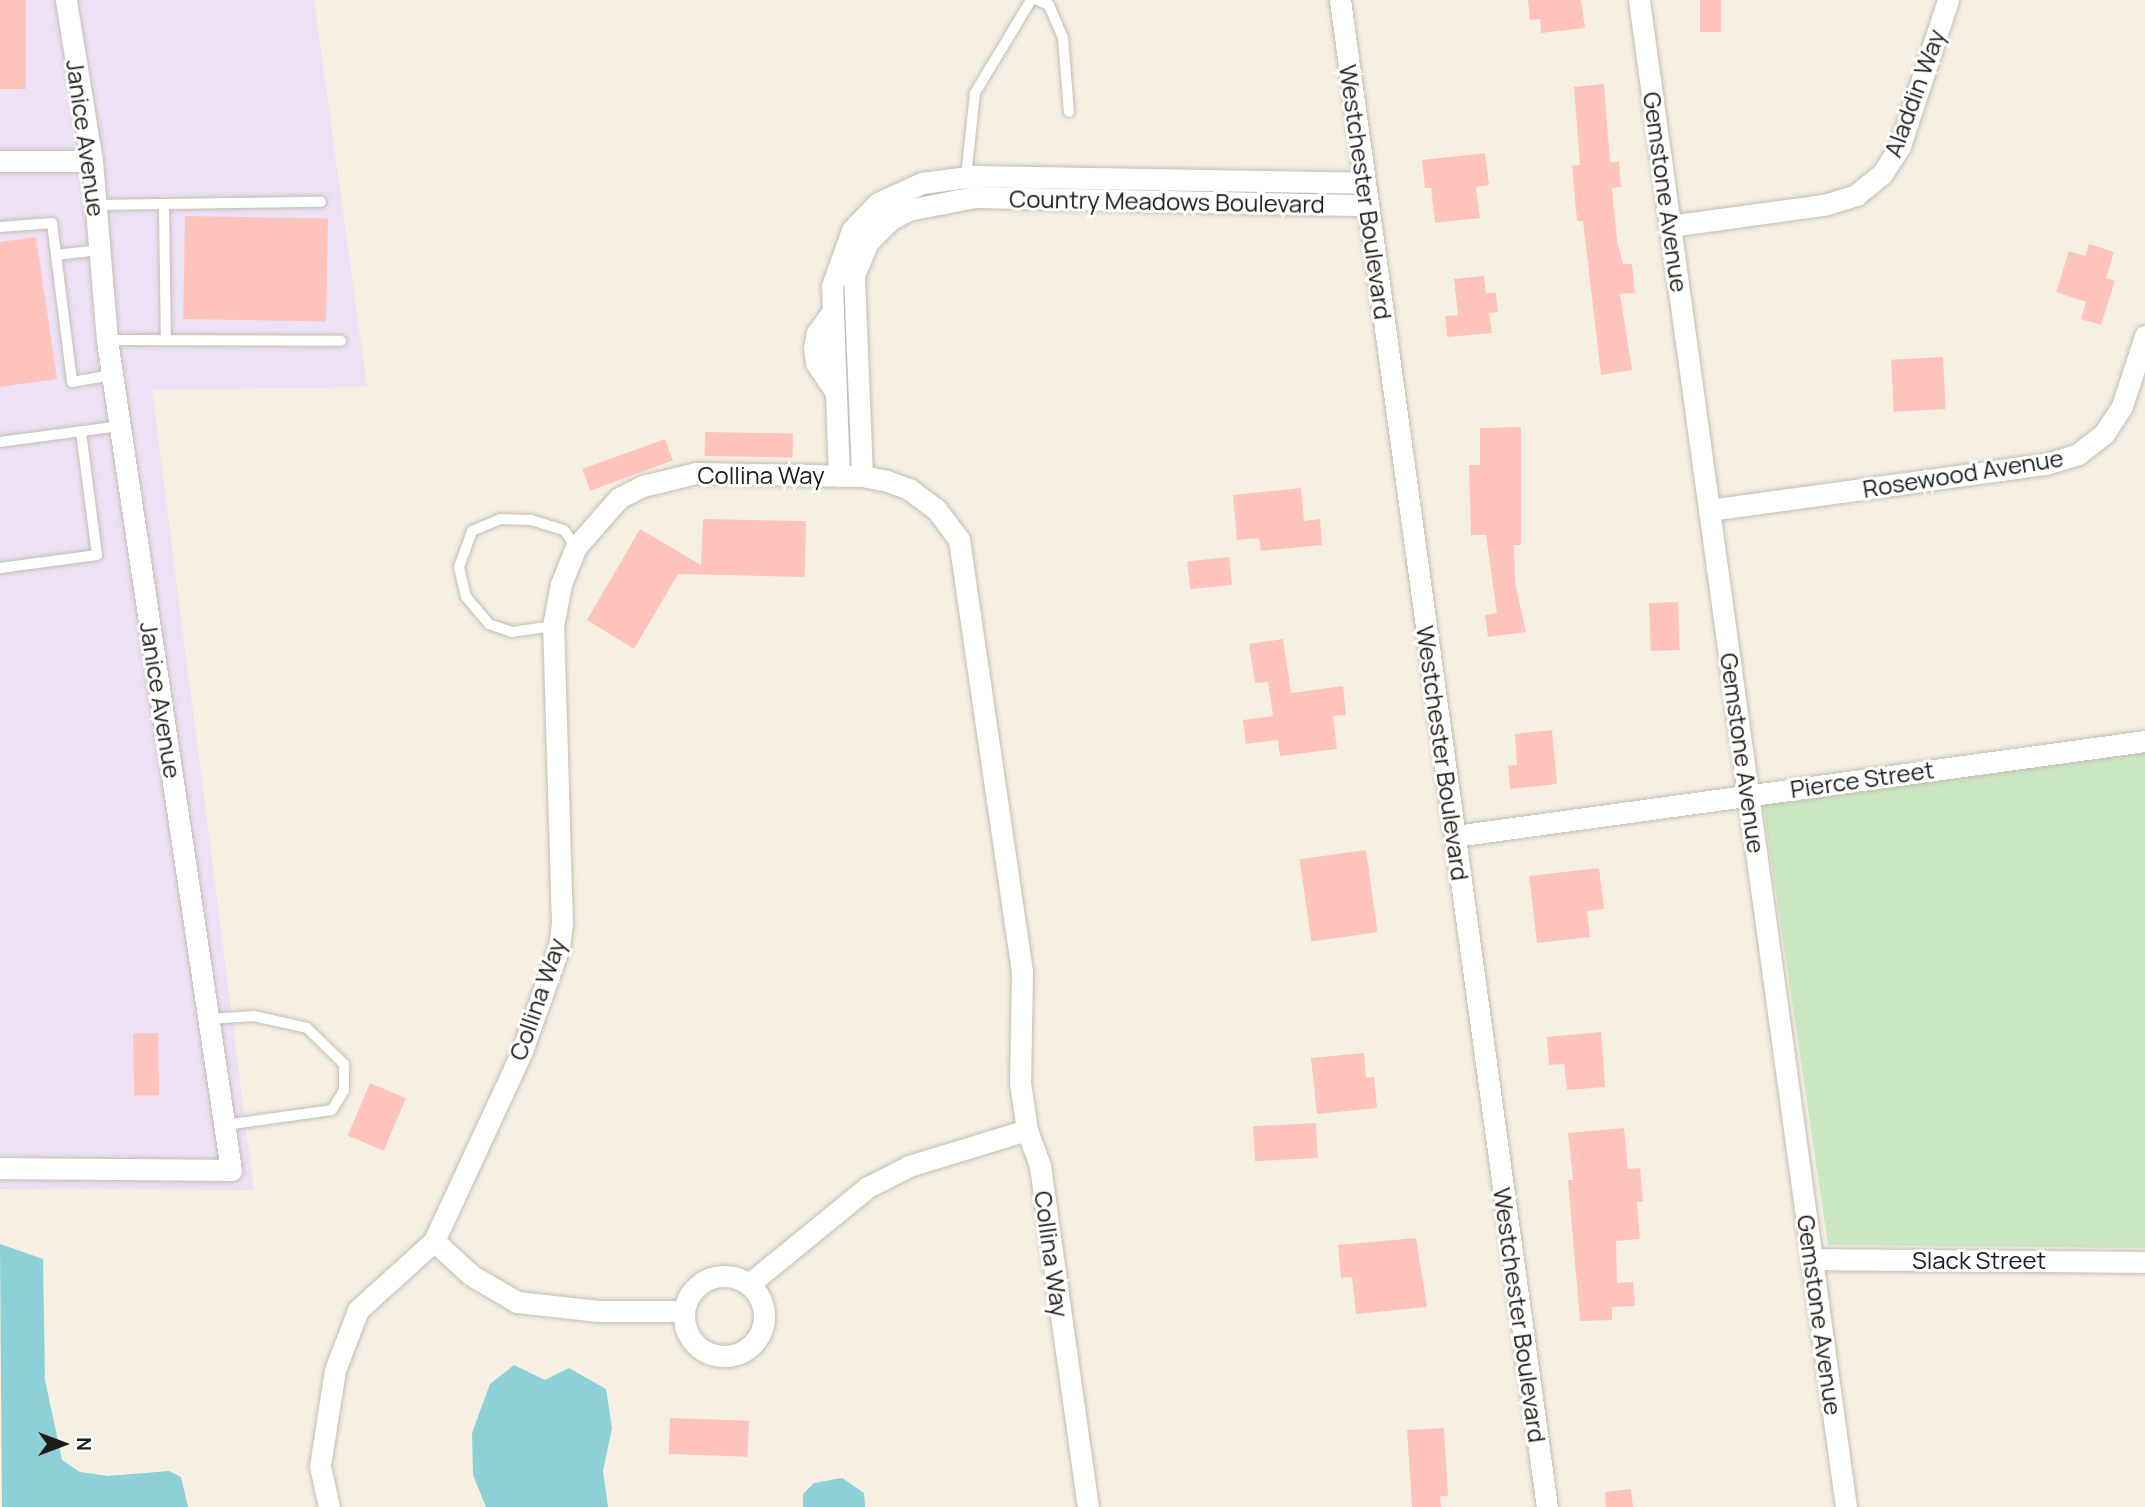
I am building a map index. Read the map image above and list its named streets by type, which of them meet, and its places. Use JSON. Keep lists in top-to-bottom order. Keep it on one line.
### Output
{"streets":{"street":["Aladdin Way","Janice Avenue","Westchester Boulevard","Gemstone Avenue","Country Meadows Boulevard","Rosewood Avenue","Collina Way","Pierce Street","Slack Street"]},"crossings":[["Aladdin Way","Gemstone Avenue"],["Westchester Boulevard","Country Meadows Boulevard"],["Westchester Boulevard","Pierce Street"],["Gemstone Avenue","Rosewood Avenue"],["Gemstone Avenue","Pierce Street"],["Gemstone Avenue","Slack Street"],["Country Meadows Boulevard","Collina Way"]],"north":"right"}
